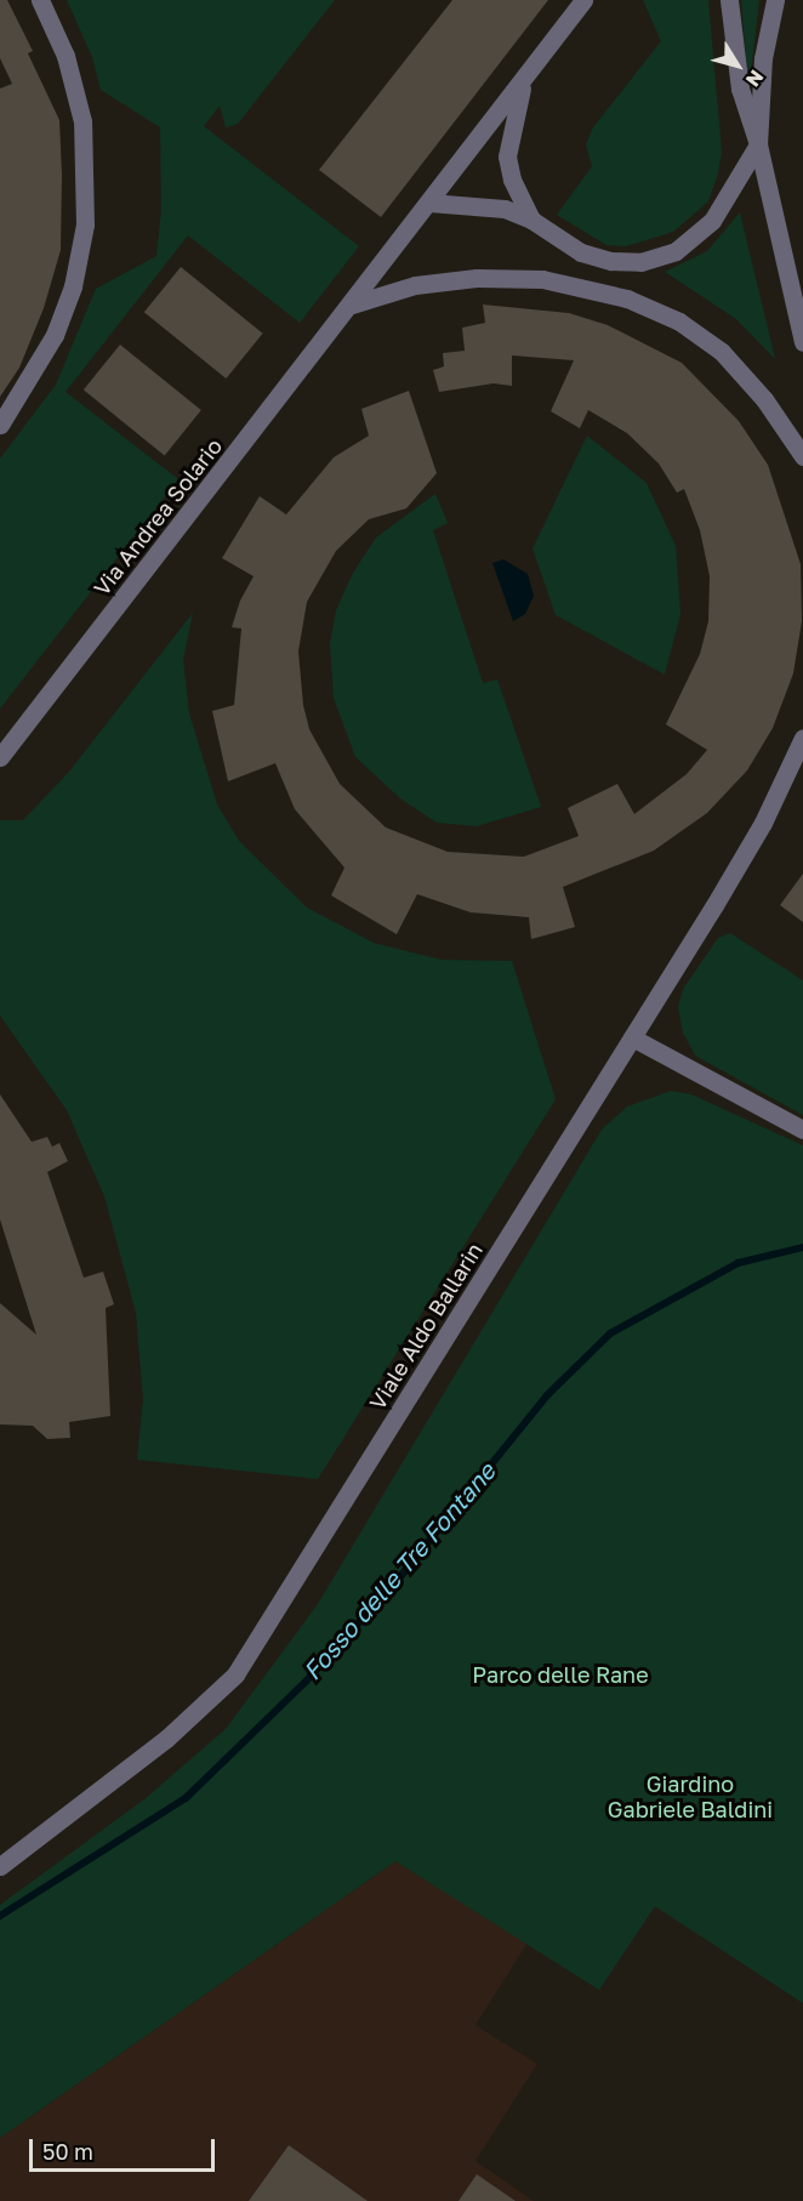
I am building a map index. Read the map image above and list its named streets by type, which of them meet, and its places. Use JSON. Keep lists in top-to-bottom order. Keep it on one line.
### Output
{"streets":{"street":["Via Andrea Solario","Viale Aldo Ballarin"]},"water":["Fosso delle Tre Fontane"],"parks":["Parco delle Rane","Giardino Gabriele Baldini"],"scale_bar":"50 m","north":"bottom right"}
